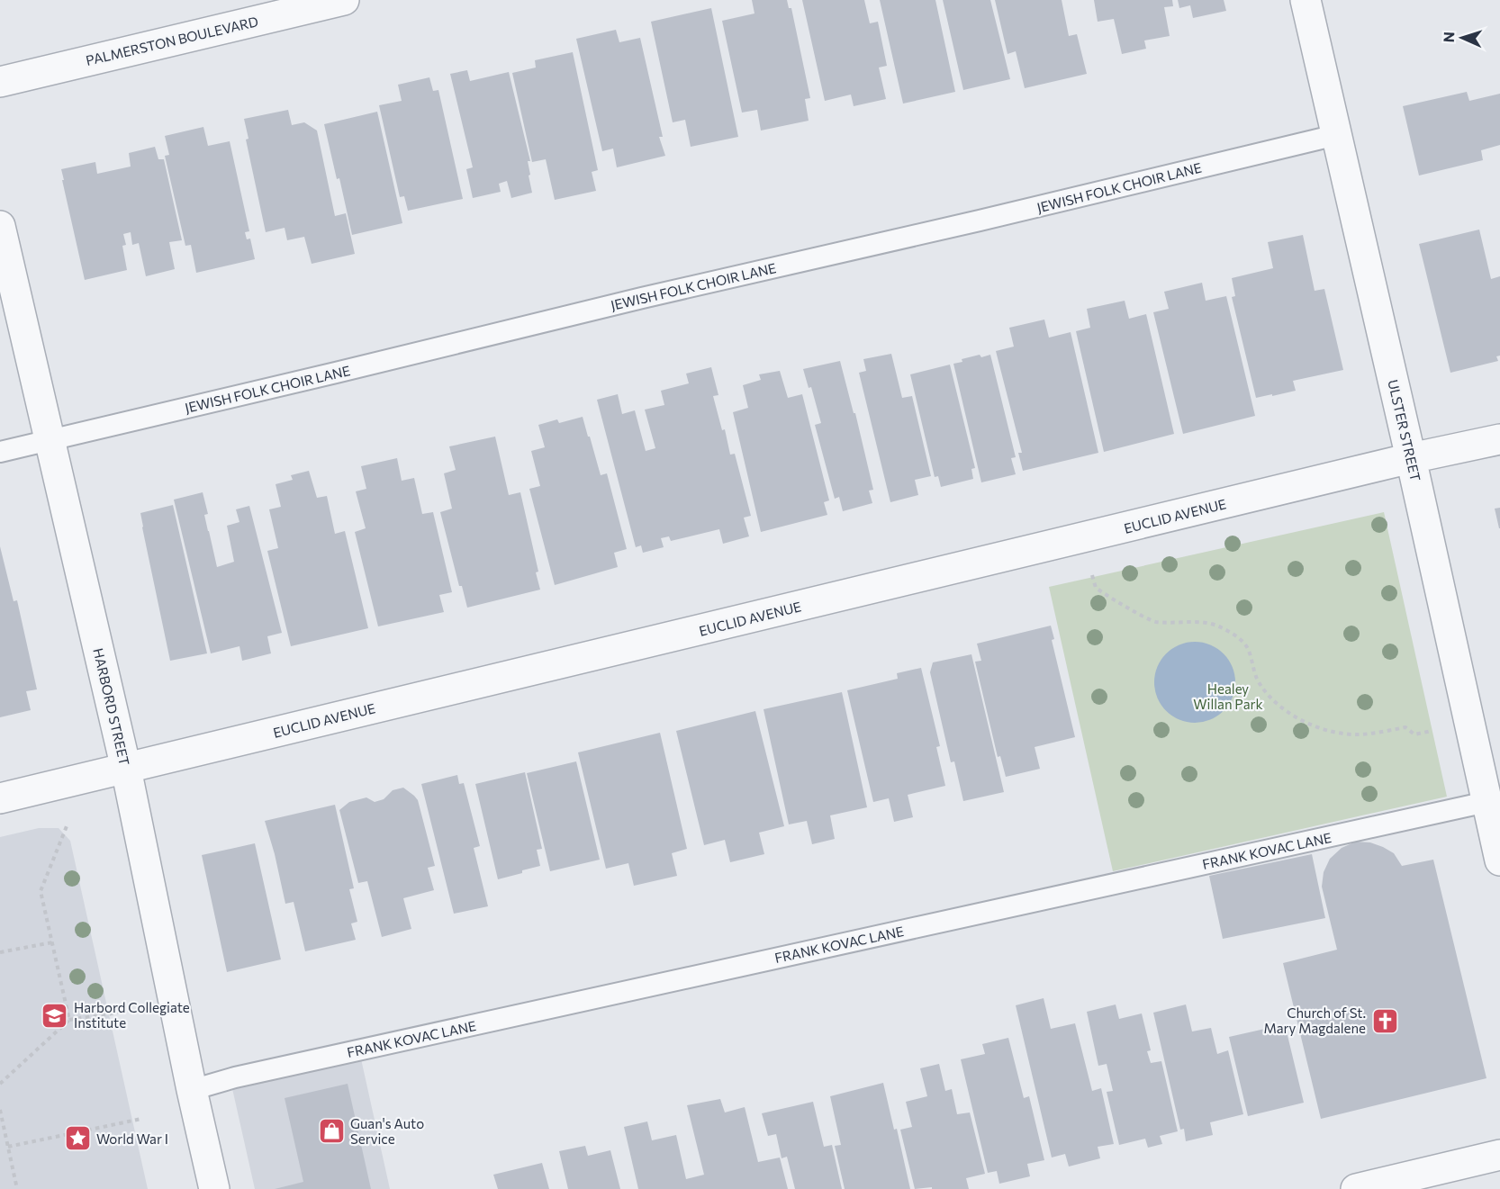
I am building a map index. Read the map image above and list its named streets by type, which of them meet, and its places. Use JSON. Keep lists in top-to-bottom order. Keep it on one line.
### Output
{"streets":{"street":["PALMERSTON BOULEVARD","ULSTER STREET","EUCLID AVENUE","HARBORD STREET"],"lane":["JEWISH FOLK CHOIR LANE","FRANK KOVAC LANE"]},"crossings":[["JEWISH FOLK CHOIR LANE","ULSTER STREET"],["JEWISH FOLK CHOIR LANE","HARBORD STREET"],["ULSTER STREET","EUCLID AVENUE"],["ULSTER STREET","FRANK KOVAC LANE"],["EUCLID AVENUE","HARBORD STREET"],["HARBORD STREET","FRANK KOVAC LANE"]],"parks":["Healey Willan Park"],"places":{"school or university":["Harbord Collegiate Institute"],"church":["Church of St. Mary Magdalene"],"shop":["Guan's Auto Service"],"place":["World War I"]},"north":"left"}
